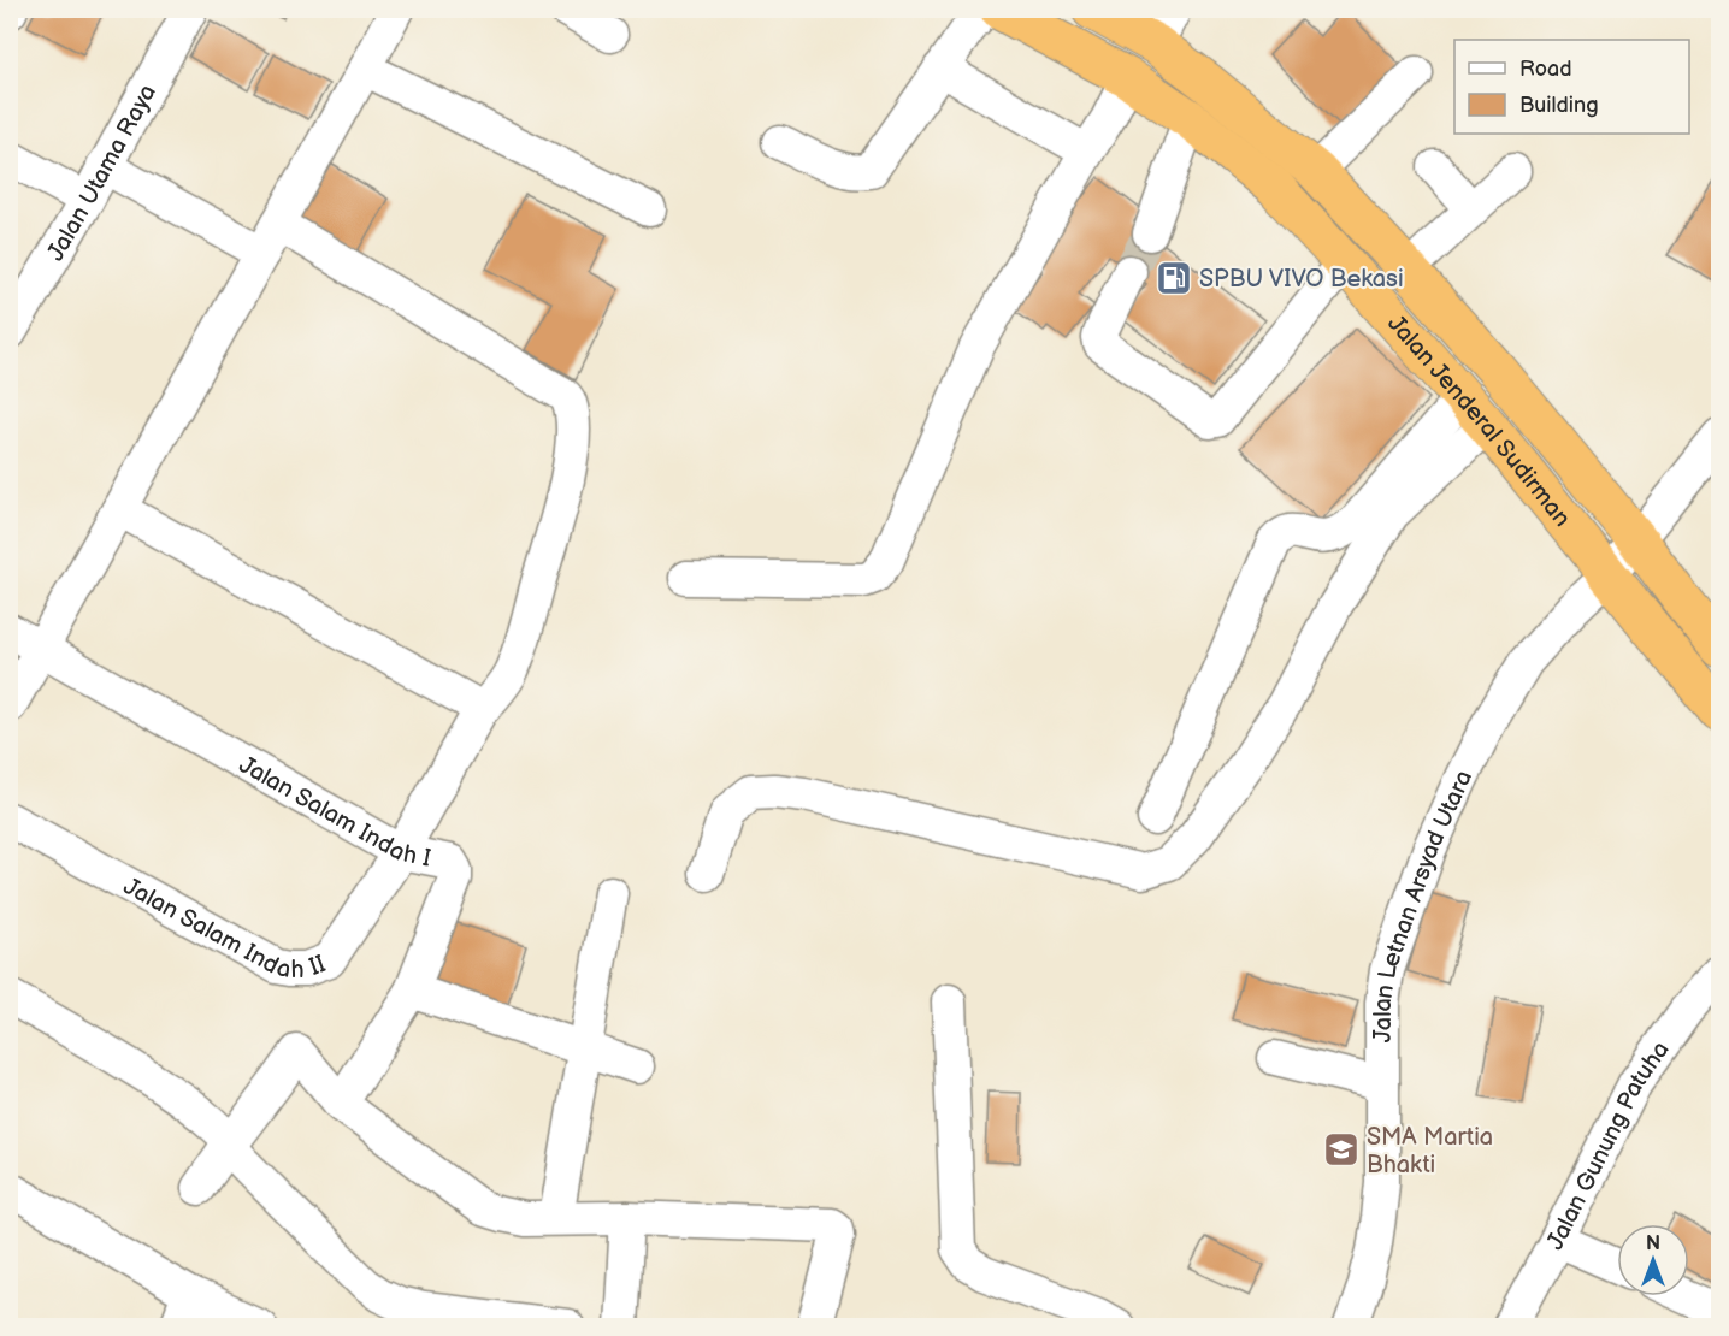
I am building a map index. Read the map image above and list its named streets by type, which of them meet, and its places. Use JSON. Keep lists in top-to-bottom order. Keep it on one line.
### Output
{"streets":{"highway":["Jalan Jenderal Sudirman"],"street":["Jalan Utama Raya","Jalan Salam Indah I","Jalan Letnan Arsyad Utara","Jalan Salam Indah II","Jalan Gunung Patuha"]},"crossings":[["Jalan Utama Raya","Jalan Salam Indah II"],["Jalan Jenderal Sudirman","Jalan Letnan Arsyad Utara"],["Jalan Salam Indah I","Jalan Salam Indah II"]],"places":{"fuel station":["SPBU VIVO Bekasi"],"school or university":["SMA Martia Bhakti"]},"legend":["Road","Building"],"north":"top"}
